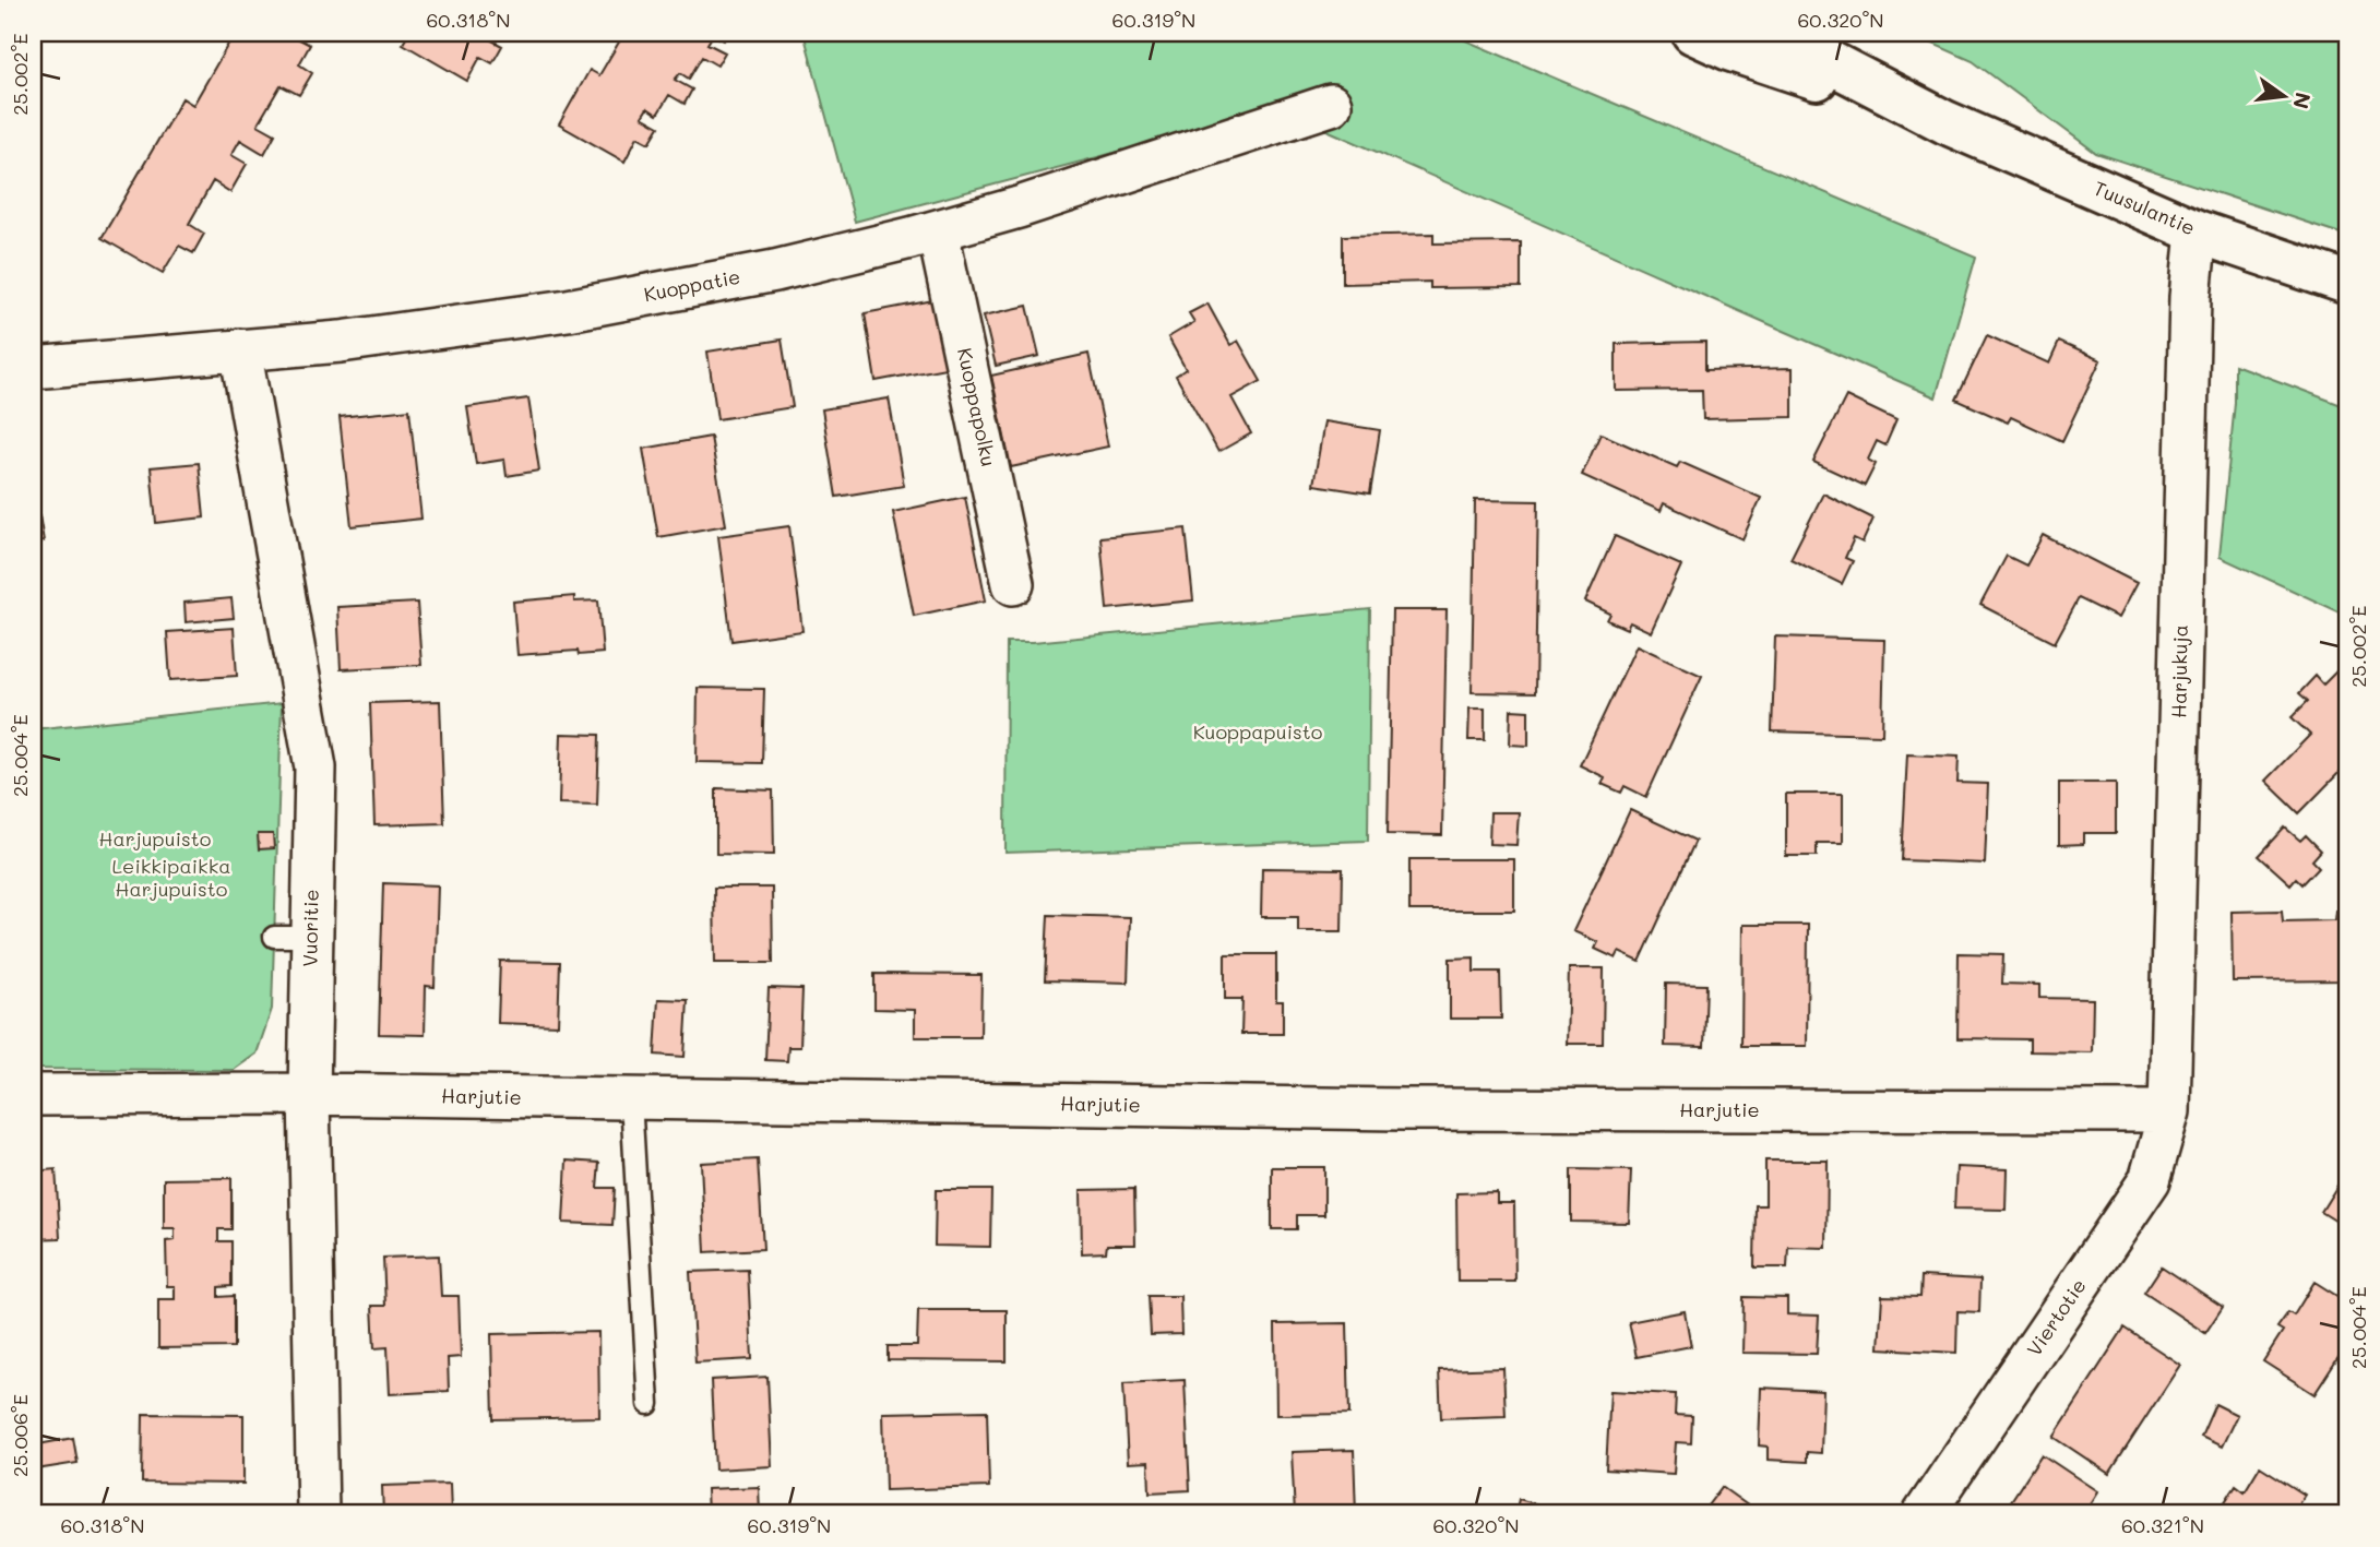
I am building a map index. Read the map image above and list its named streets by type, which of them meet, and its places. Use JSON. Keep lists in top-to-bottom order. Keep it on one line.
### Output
{"streets":{"main road":["Tuusulantie"],"street":["Kuoppatie","Kuoppapolku","Harjukuja","Vuoritie","Harjutie","Viertotie"]},"crossings":[["Tuusulantie","Harjukuja"],["Kuoppatie","Kuoppapolku"],["Kuoppatie","Vuoritie"],["Harjukuja","Harjutie"],["Harjukuja","Viertotie"],["Vuoritie","Harjutie"],["Harjutie","Viertotie"]],"parks":["Kuoppapuisto","Harjupuisto","Leikkipaikka Harjupuisto"],"north":"right","coordinates":["60.318°N","60.319°N","60.320°N","25.002°E","25.004°E","25.006°E","60.321°N"]}
